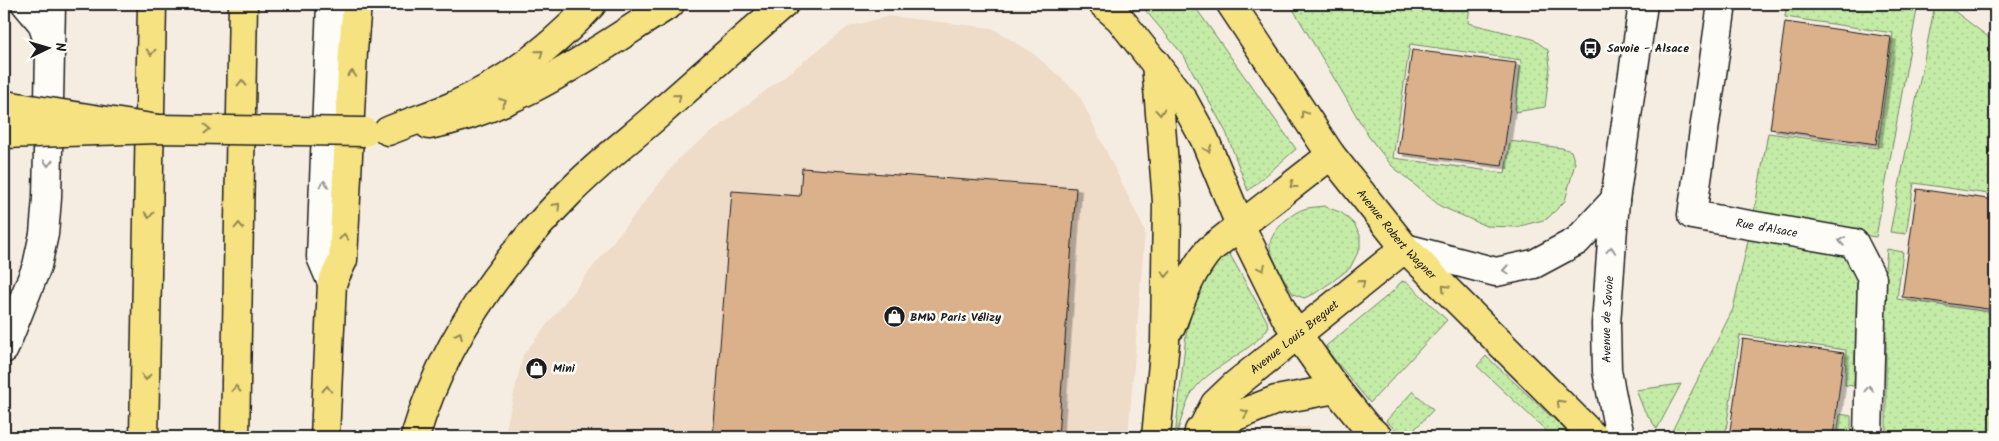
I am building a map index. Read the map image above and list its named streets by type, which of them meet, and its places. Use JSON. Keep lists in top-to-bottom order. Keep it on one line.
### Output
{"streets":{"main road":["Avenue Robert Wagner","Avenue Louis Breguet"],"street":["Rue d'Alsace","Avenue de Savoie"]},"crossings":[["Avenue Robert Wagner","Avenue Louis Breguet"]],"one_way":["Avenue de Savoie"],"places":{"bus stop":["Savoie - Alsace"],"shop":["BMW Paris Vélizy","Mini"]},"north":"right"}
